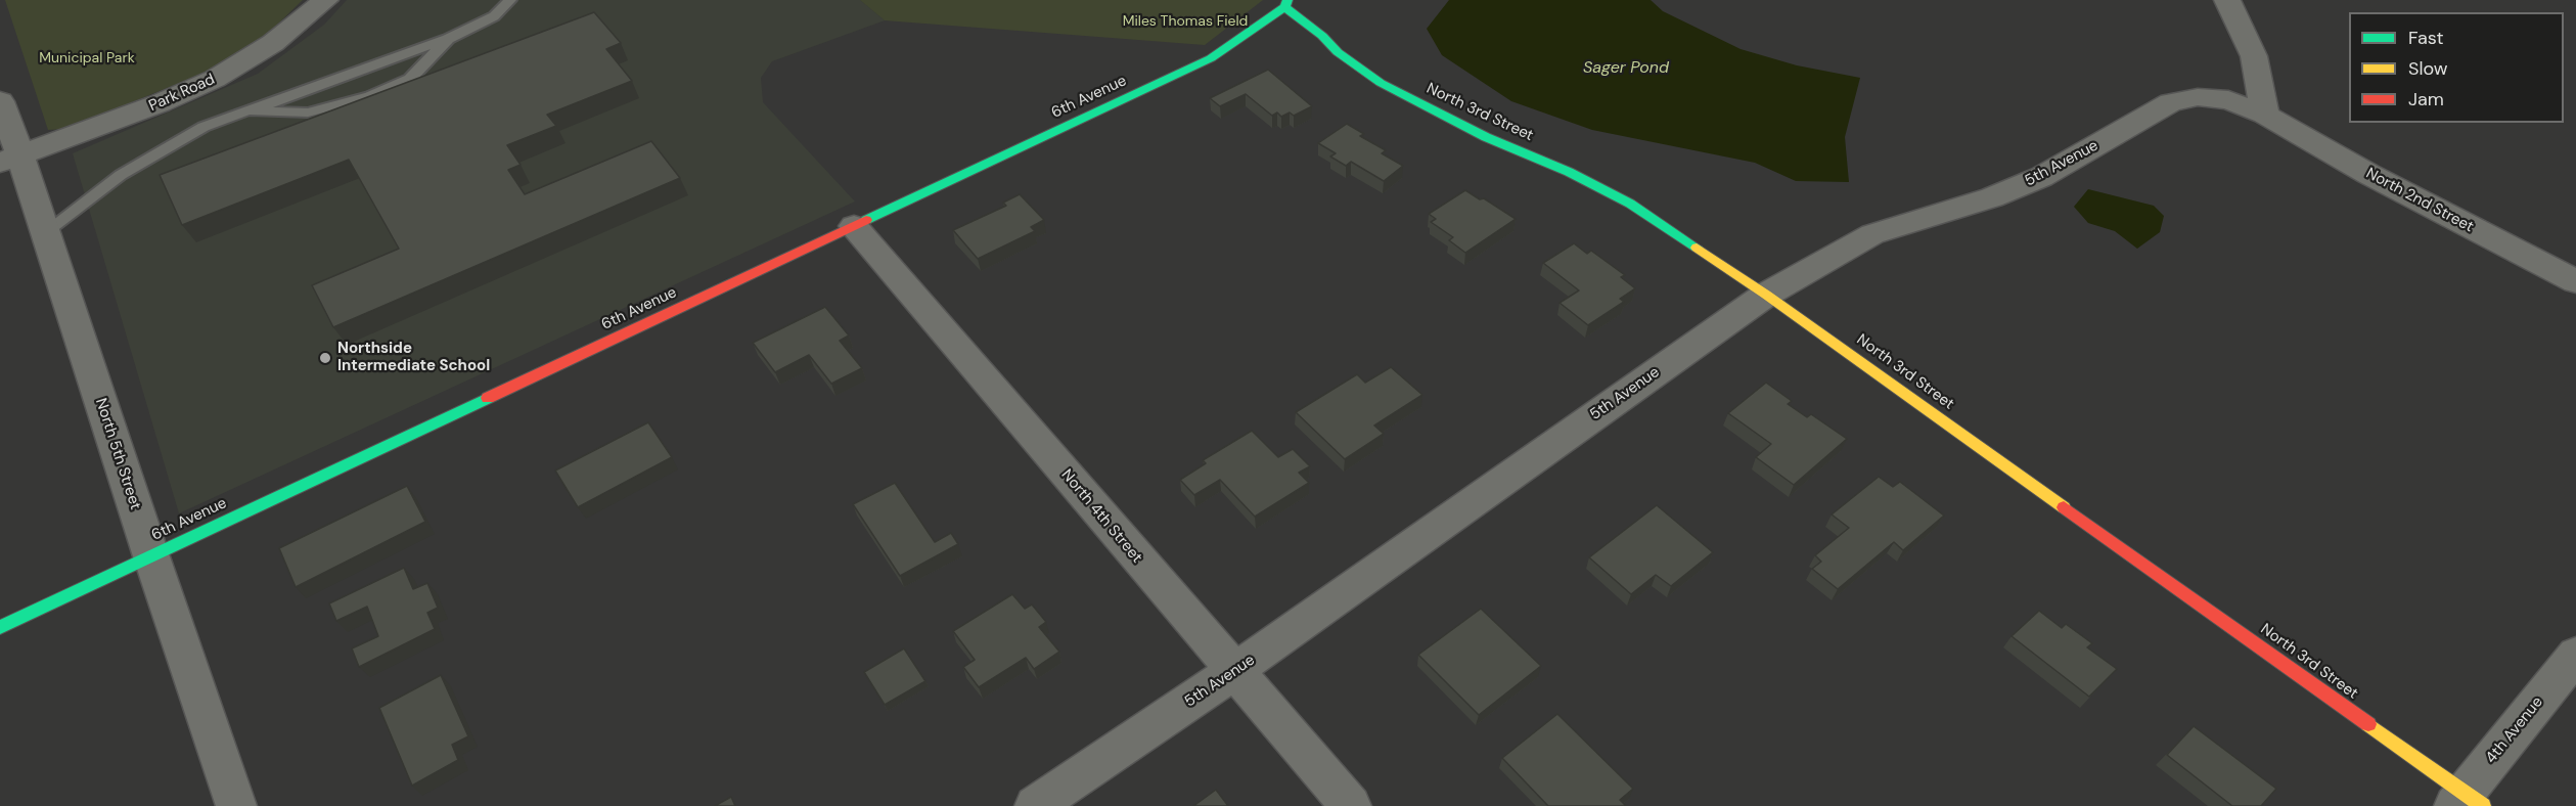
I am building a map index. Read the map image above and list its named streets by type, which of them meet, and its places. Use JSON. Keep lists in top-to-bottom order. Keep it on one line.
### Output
{"streets":{"street":["Park Road","6th Avenue","North 3rd Street","5th Avenue","North 2nd Street","North 5th Street","North 4th Street","4th Avenue"]},"crossings":[["Park Road","North 5th Street"],["6th Avenue","North 3rd Street"],["6th Avenue","North 5th Street"],["6th Avenue","North 4th Street"],["North 3rd Street","5th Avenue"],["North 3rd Street","4th Avenue"],["5th Avenue","North 2nd Street"],["5th Avenue","North 4th Street"]],"water":["Sager Pond"],"parks":["Miles Thomas Field","Municipal Park"],"places":["Northside Intermediate School"],"legend":["Fast","Slow","Jam"]}
